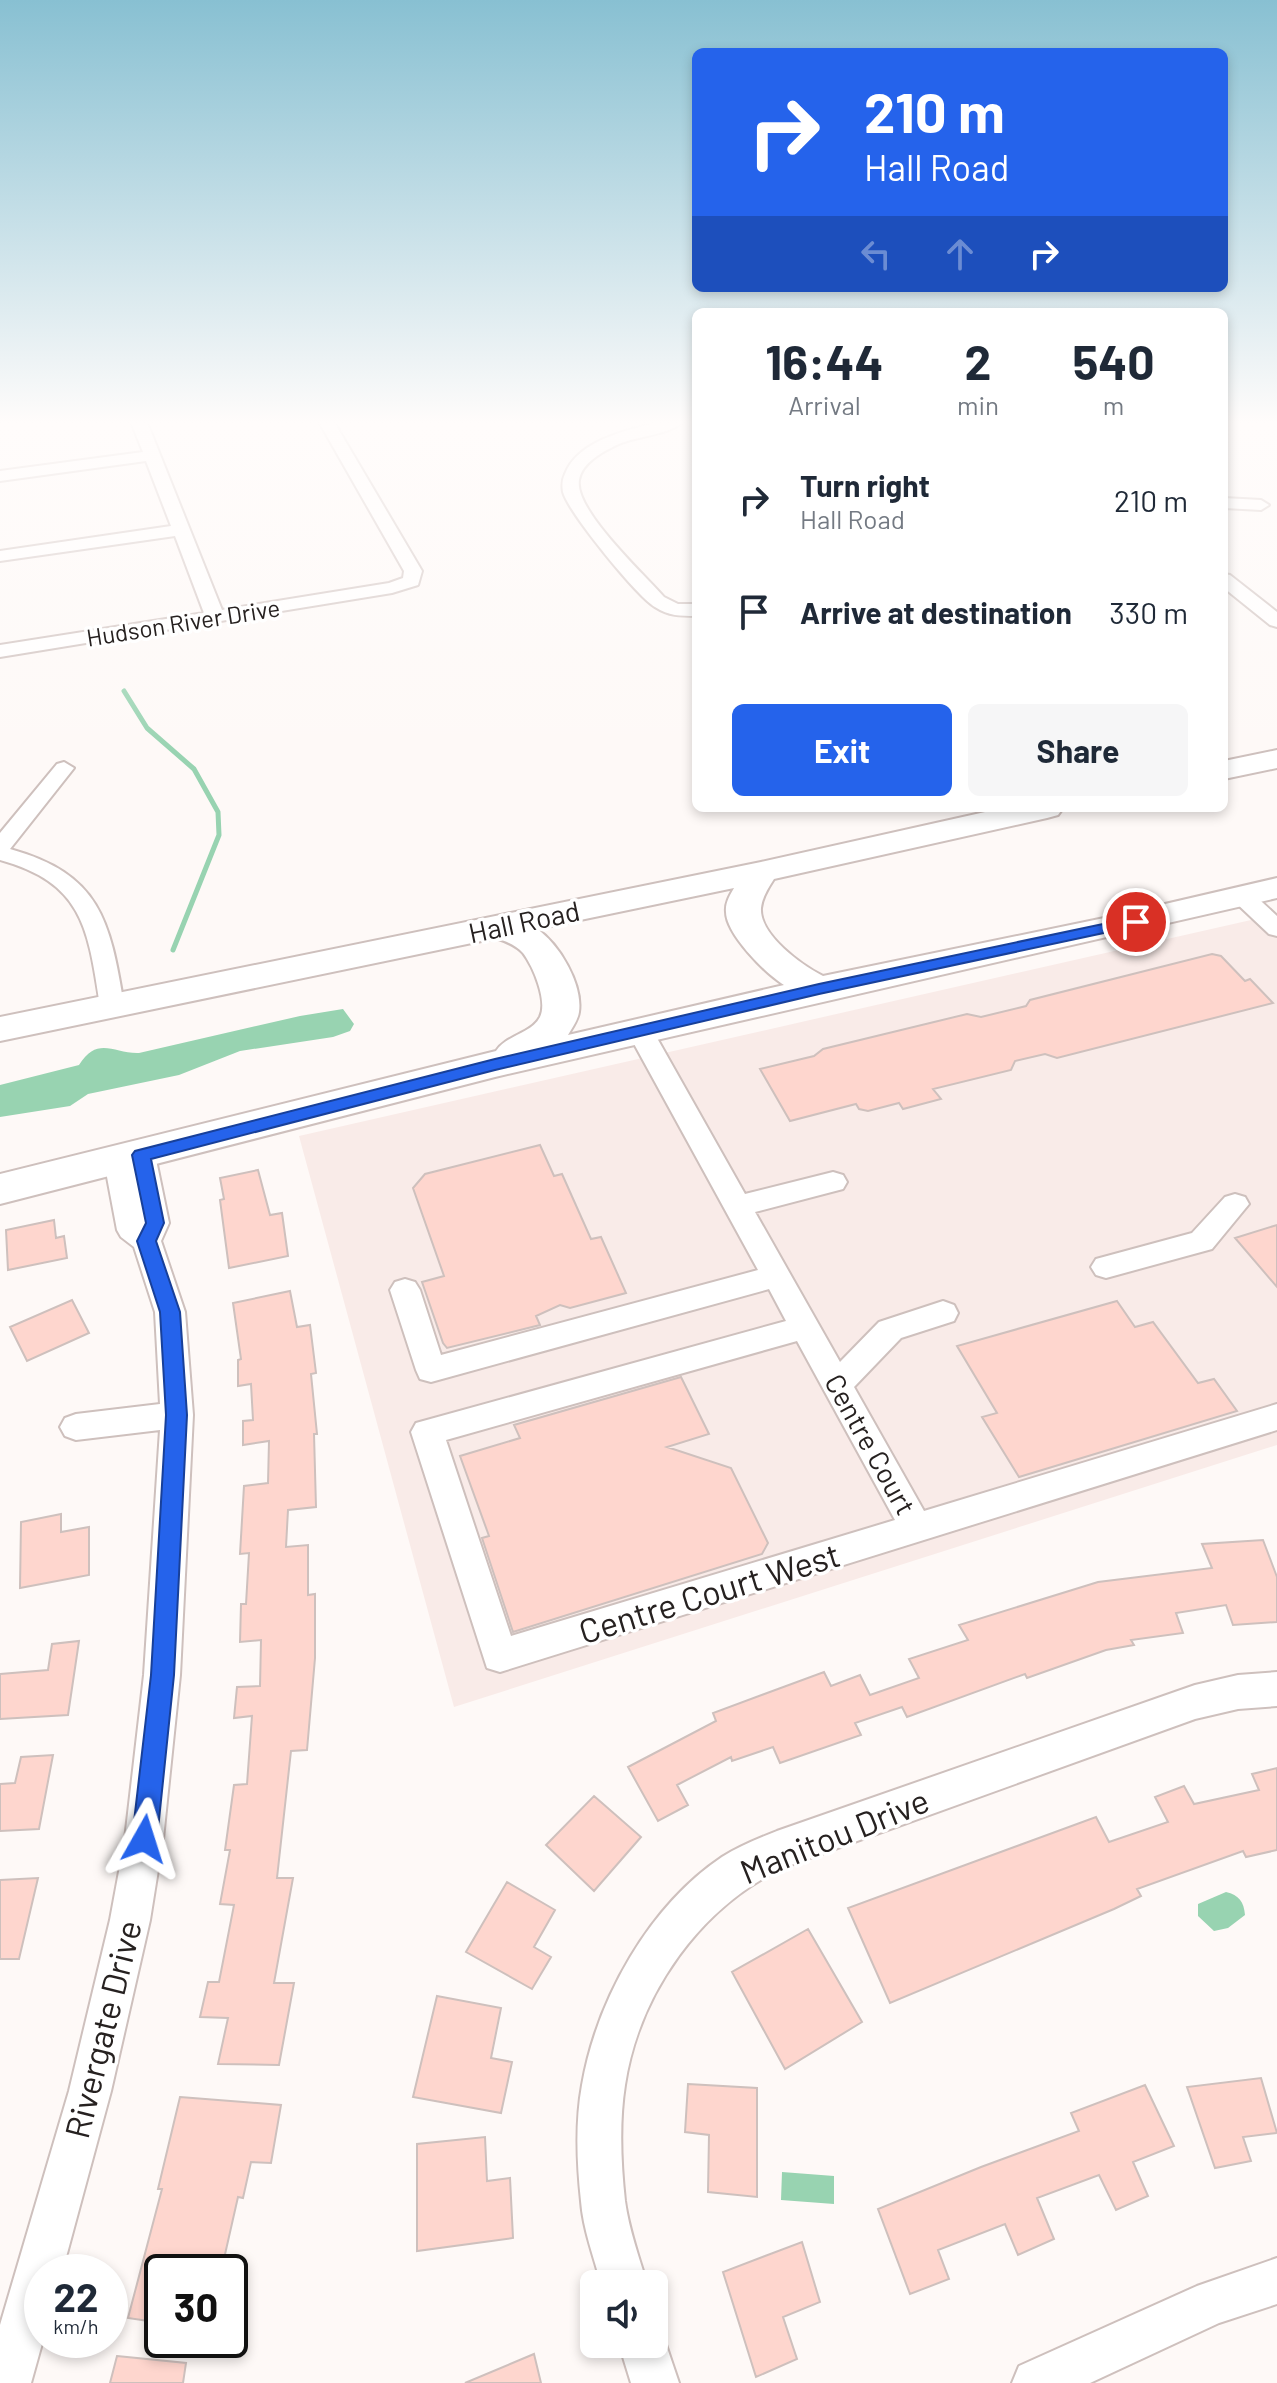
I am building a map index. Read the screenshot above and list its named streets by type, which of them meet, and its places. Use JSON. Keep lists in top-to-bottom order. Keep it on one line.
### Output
{"streets":{"highway":["Hall Road"],"street":["Hudson River Drive","Centre Court","Centre Court West","Manitou Drive","Rivergate Drive"]},"crossings":[["Centre Court","Centre Court West"]],"page":{"turn":["210 m","Hall Road"],"eta":["16:44","Arrival","2","min","540","m"],"list":[{"name":"Turn right","note":"Hall Road","value":"210 m"},{"name":"Arrive at destination","value":"330 m"}],"buttons":["Exit","Share"],"speed":"22 km/h","limit":"30"}}
